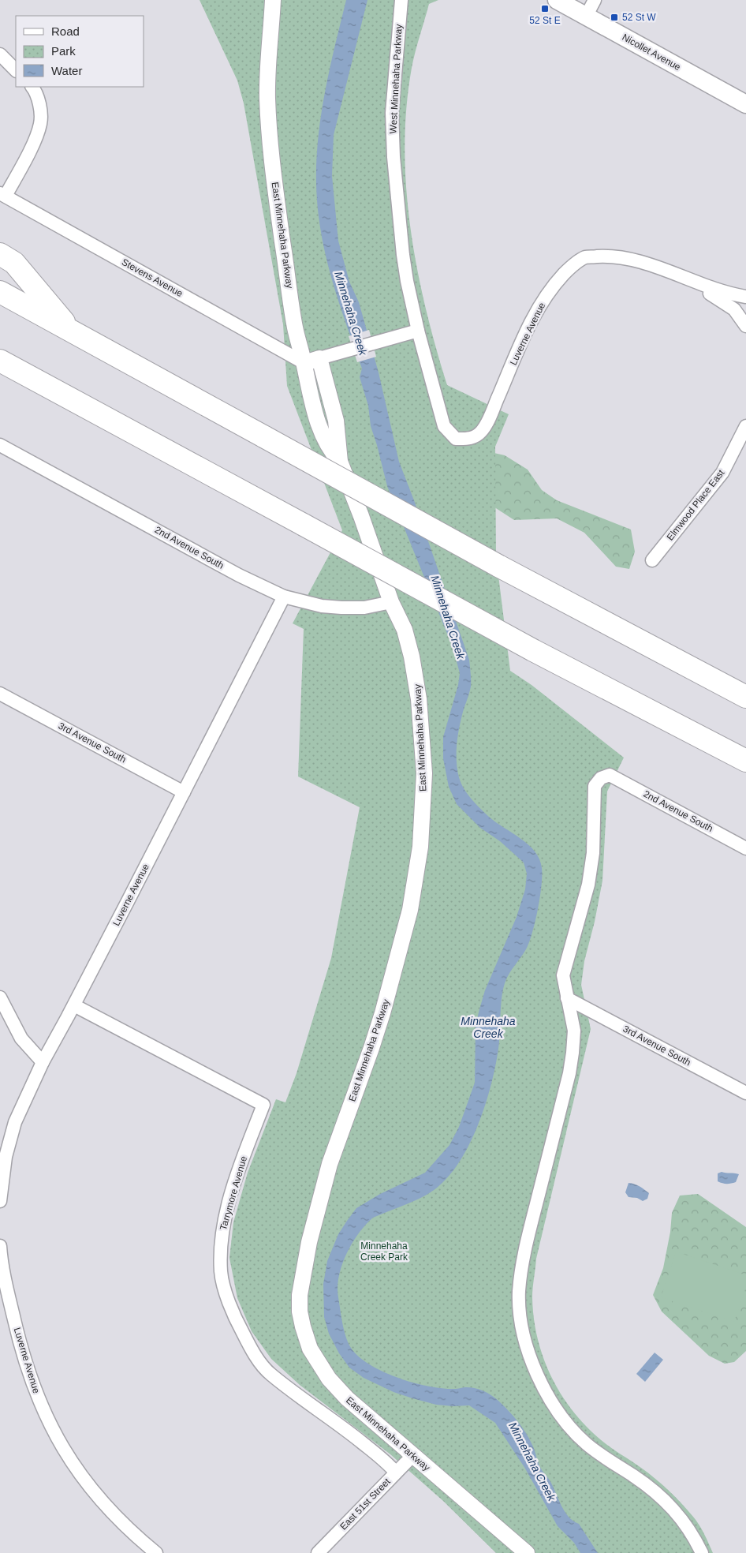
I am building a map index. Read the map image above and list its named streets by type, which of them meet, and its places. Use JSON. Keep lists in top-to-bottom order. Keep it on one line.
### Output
{"streets":{"main road":["Nicollet Avenue"],"street":["West Minnehaha Parkway","East Minnehaha Parkway","Stevens Avenue","Luverne Avenue","Elmwood Place East","2nd Avenue South","3rd Avenue South","Tarrymore Avenue","East 51st Street"]},"crossings":[["West Minnehaha Parkway","Luverne Avenue"],["East Minnehaha Parkway","Stevens Avenue"],["East Minnehaha Parkway","2nd Avenue South"],["East Minnehaha Parkway","East 51st Street"],["Luverne Avenue","2nd Avenue South"],["Luverne Avenue","3rd Avenue South"],["Luverne Avenue","Tarrymore Avenue"],["2nd Avenue South","3rd Avenue South"],["Tarrymore Avenue","East 51st Street"]],"water":["Minnehaha Creek"],"parks":["Minnehaha Creek Park"],"places":{"transit":["52 St E","52 St W"]},"legend":["Road","Park","Water"]}
